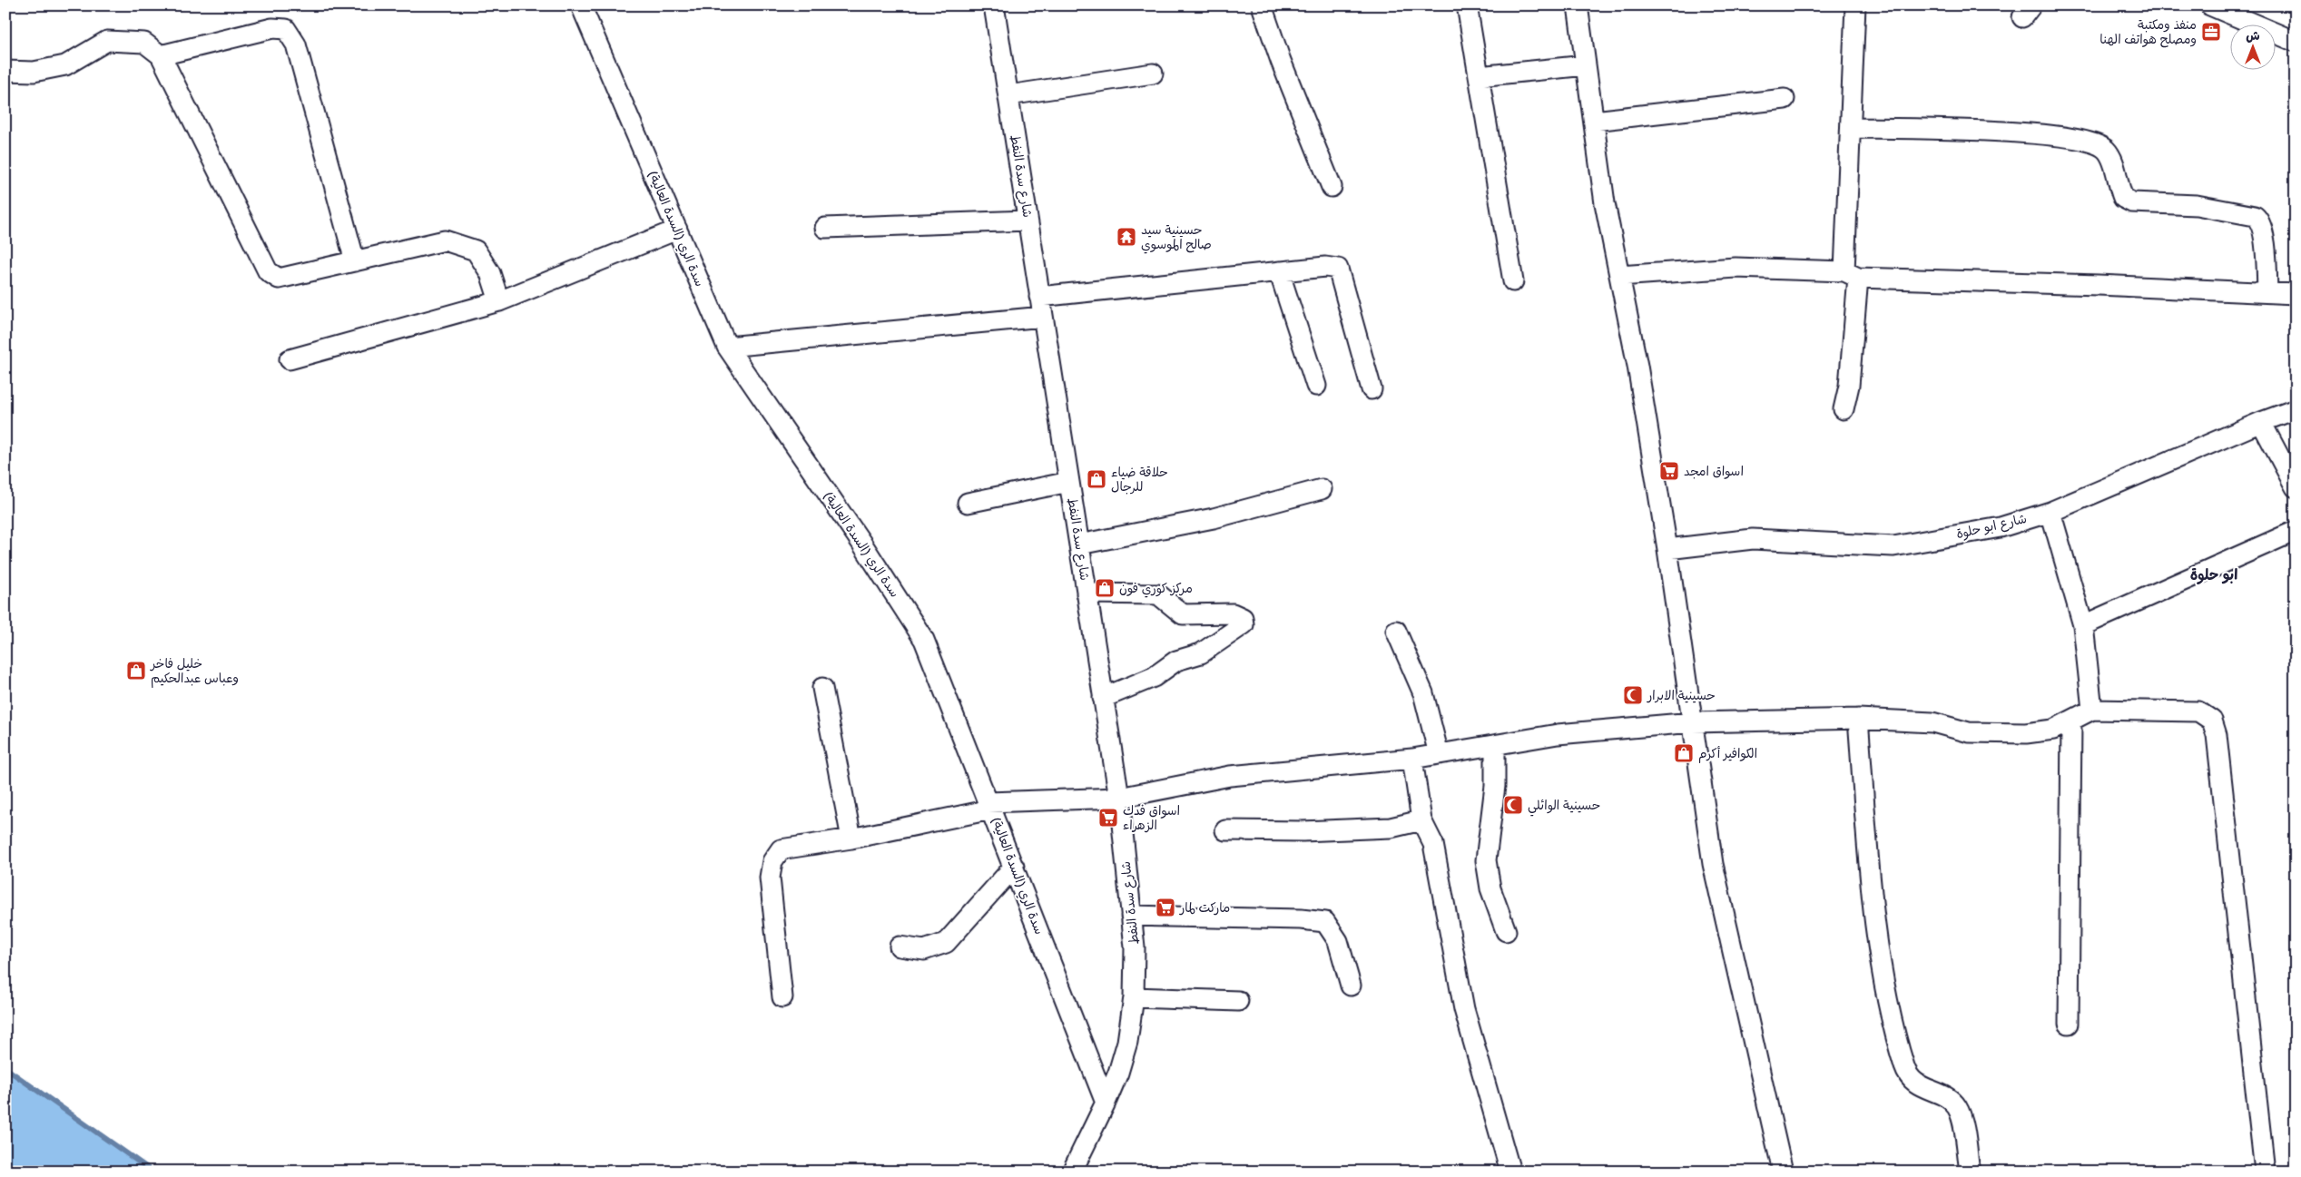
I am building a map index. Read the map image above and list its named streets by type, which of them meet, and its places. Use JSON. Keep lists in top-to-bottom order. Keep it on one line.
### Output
{"streets":{"street":["شارع سدة النفط","سدة الري (السدة العالية)","شارع ابو حلوة"]},"crossings":[["شارع سدة النفط","سدة الري (السدة العالية)"]],"districts":["ابو حلوة"],"places":{"office":["منفذ ومكتبة ومصلح هواتف الهنا"],"temple":["حسينية سيد صالح الموسوي"],"supermarket":["اسواق امجد","اسواق فدك الزهراء","ماركت لمار"],"shop":["حلاقة ضياء للرجال","مركز كوري فون","خليل فاخر وعباس عبدالحكيم","الكوافير أكرم"],"mosque":["حسينية الابرار","حسينية الوائلي"]},"north":"top"}
